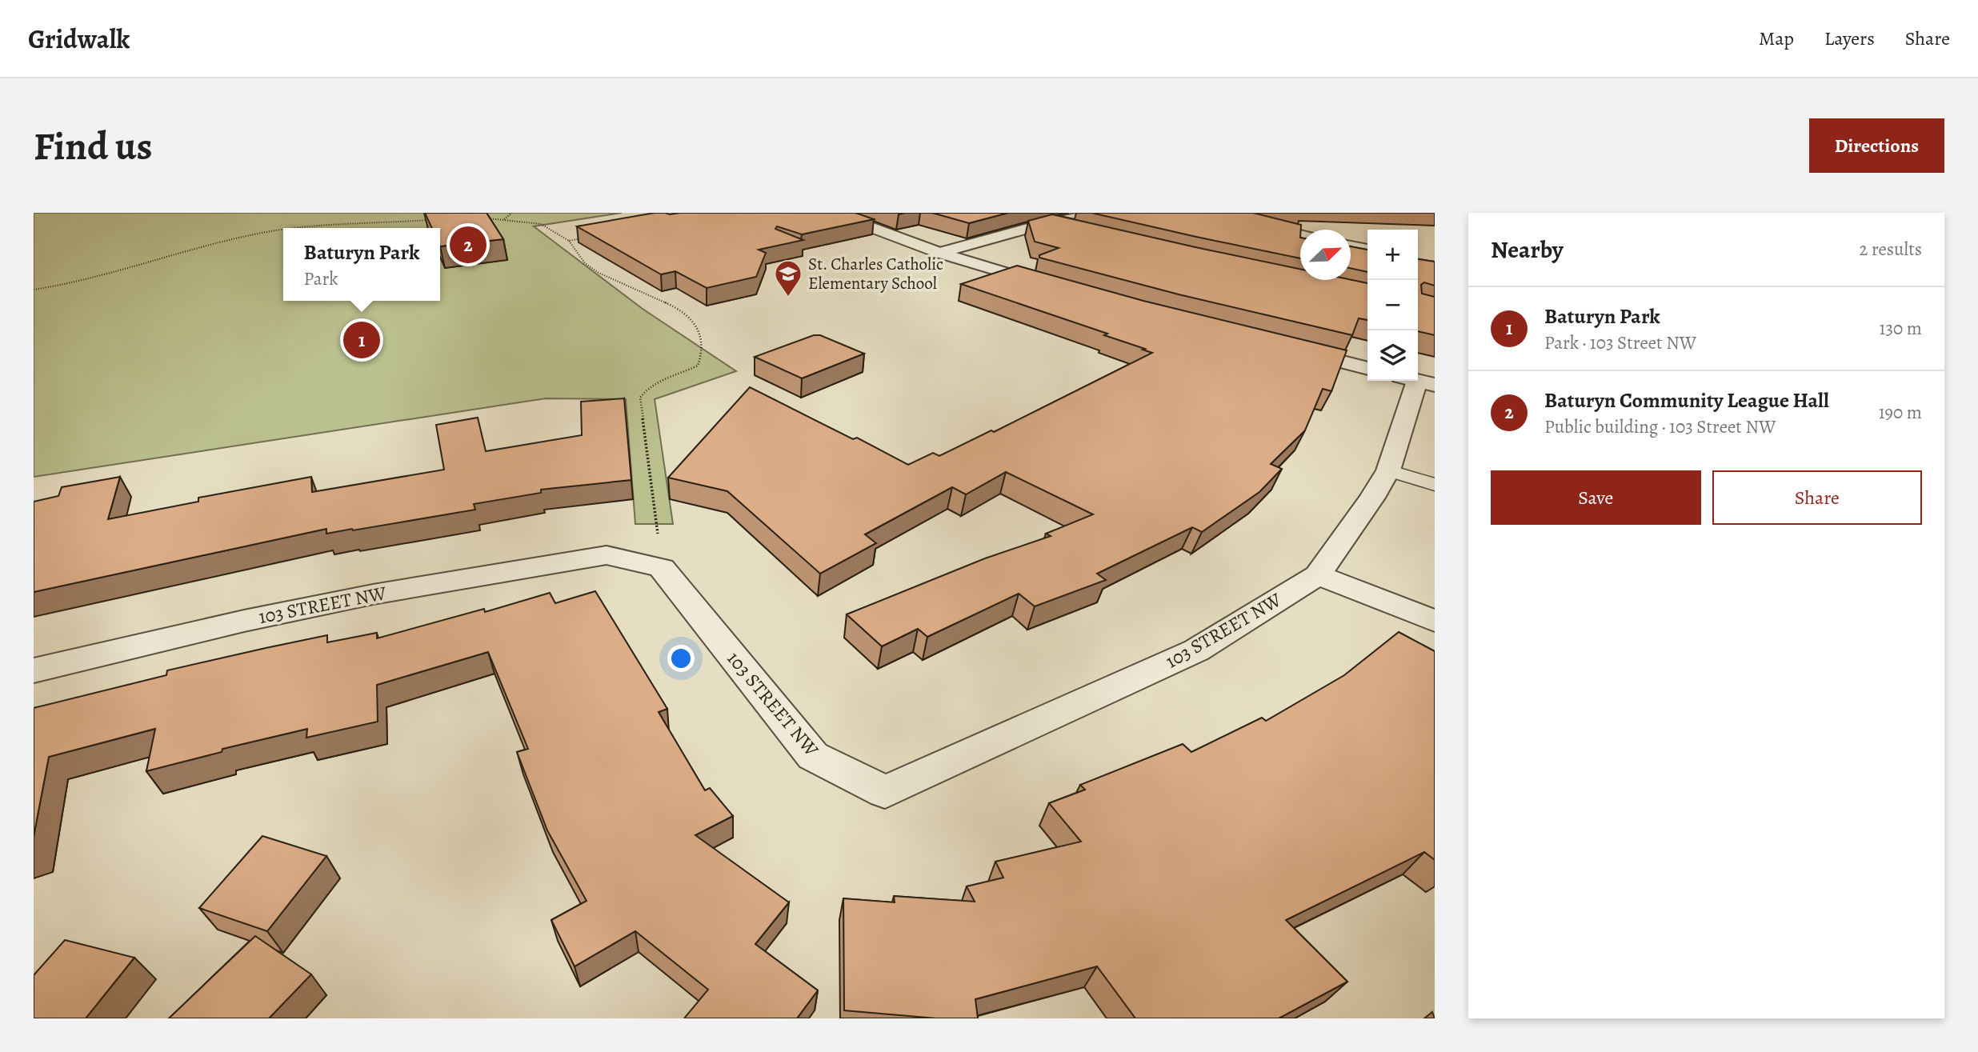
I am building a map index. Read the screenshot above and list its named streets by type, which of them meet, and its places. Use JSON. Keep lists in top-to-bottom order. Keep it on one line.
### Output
{"streets":{"street":["103 STREET NW"]},"places":{"school or university":["St. Charles Catholic Elementary School"]},"north":"top right","page":{"header":"Gridwalk","nav":["Map","Layers","Share"],"buttons":["Directions",["Save","Share"]],"title":"Find us","heading":["Nearby","2 results"],"pins":["2","1"],"popup":["Baturyn Park","Park"],"map_buttons":["+","−"],"list":[{"mark":"1","name":"Baturyn Park","note":"Park · 103 Street NW","value":"130 m"},{"mark":"2","name":"Baturyn Community League Hall","note":"Public building · 103 Street NW","value":"190 m"}]}}
